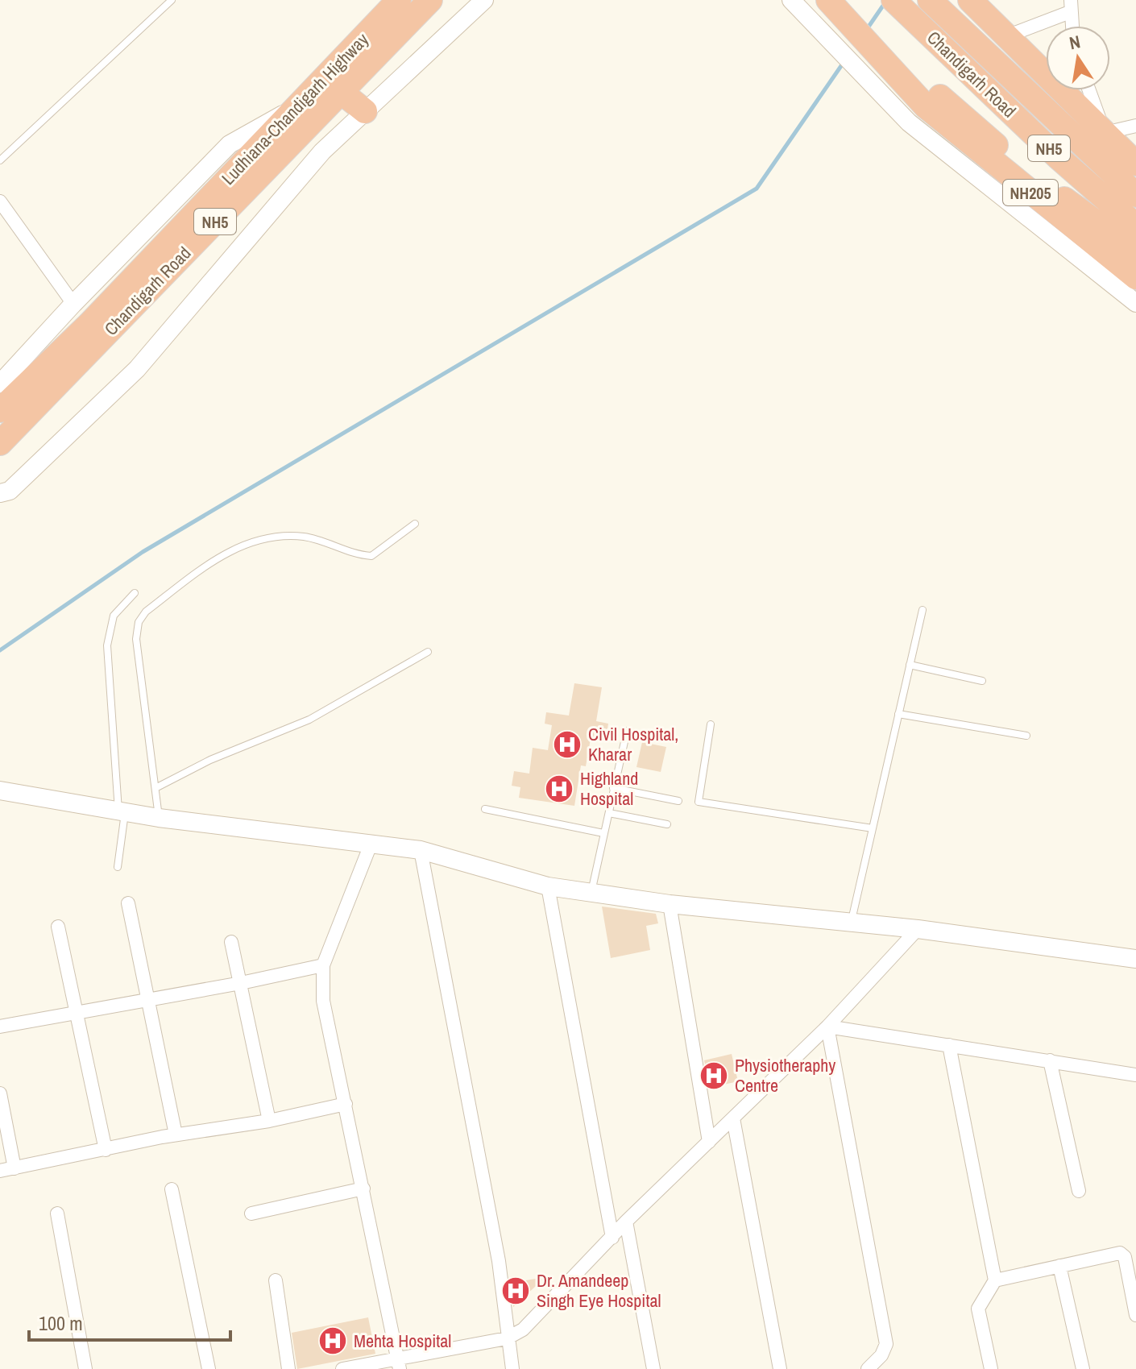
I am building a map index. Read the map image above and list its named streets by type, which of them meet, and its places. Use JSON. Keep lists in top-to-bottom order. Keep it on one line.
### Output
{"streets":{"highway":["Chandigarh Road","Ludhiana-Chandigarh Highway","NH5","NH205"]},"places":{"hospital":["Civil Hospital, Kharar","Highland Hospital","Physiotheraphy Centre","Dr. Amandeep Singh Eye Hospital","Mehta Hospital"]},"scale_bar":"100 m","north":"top"}
